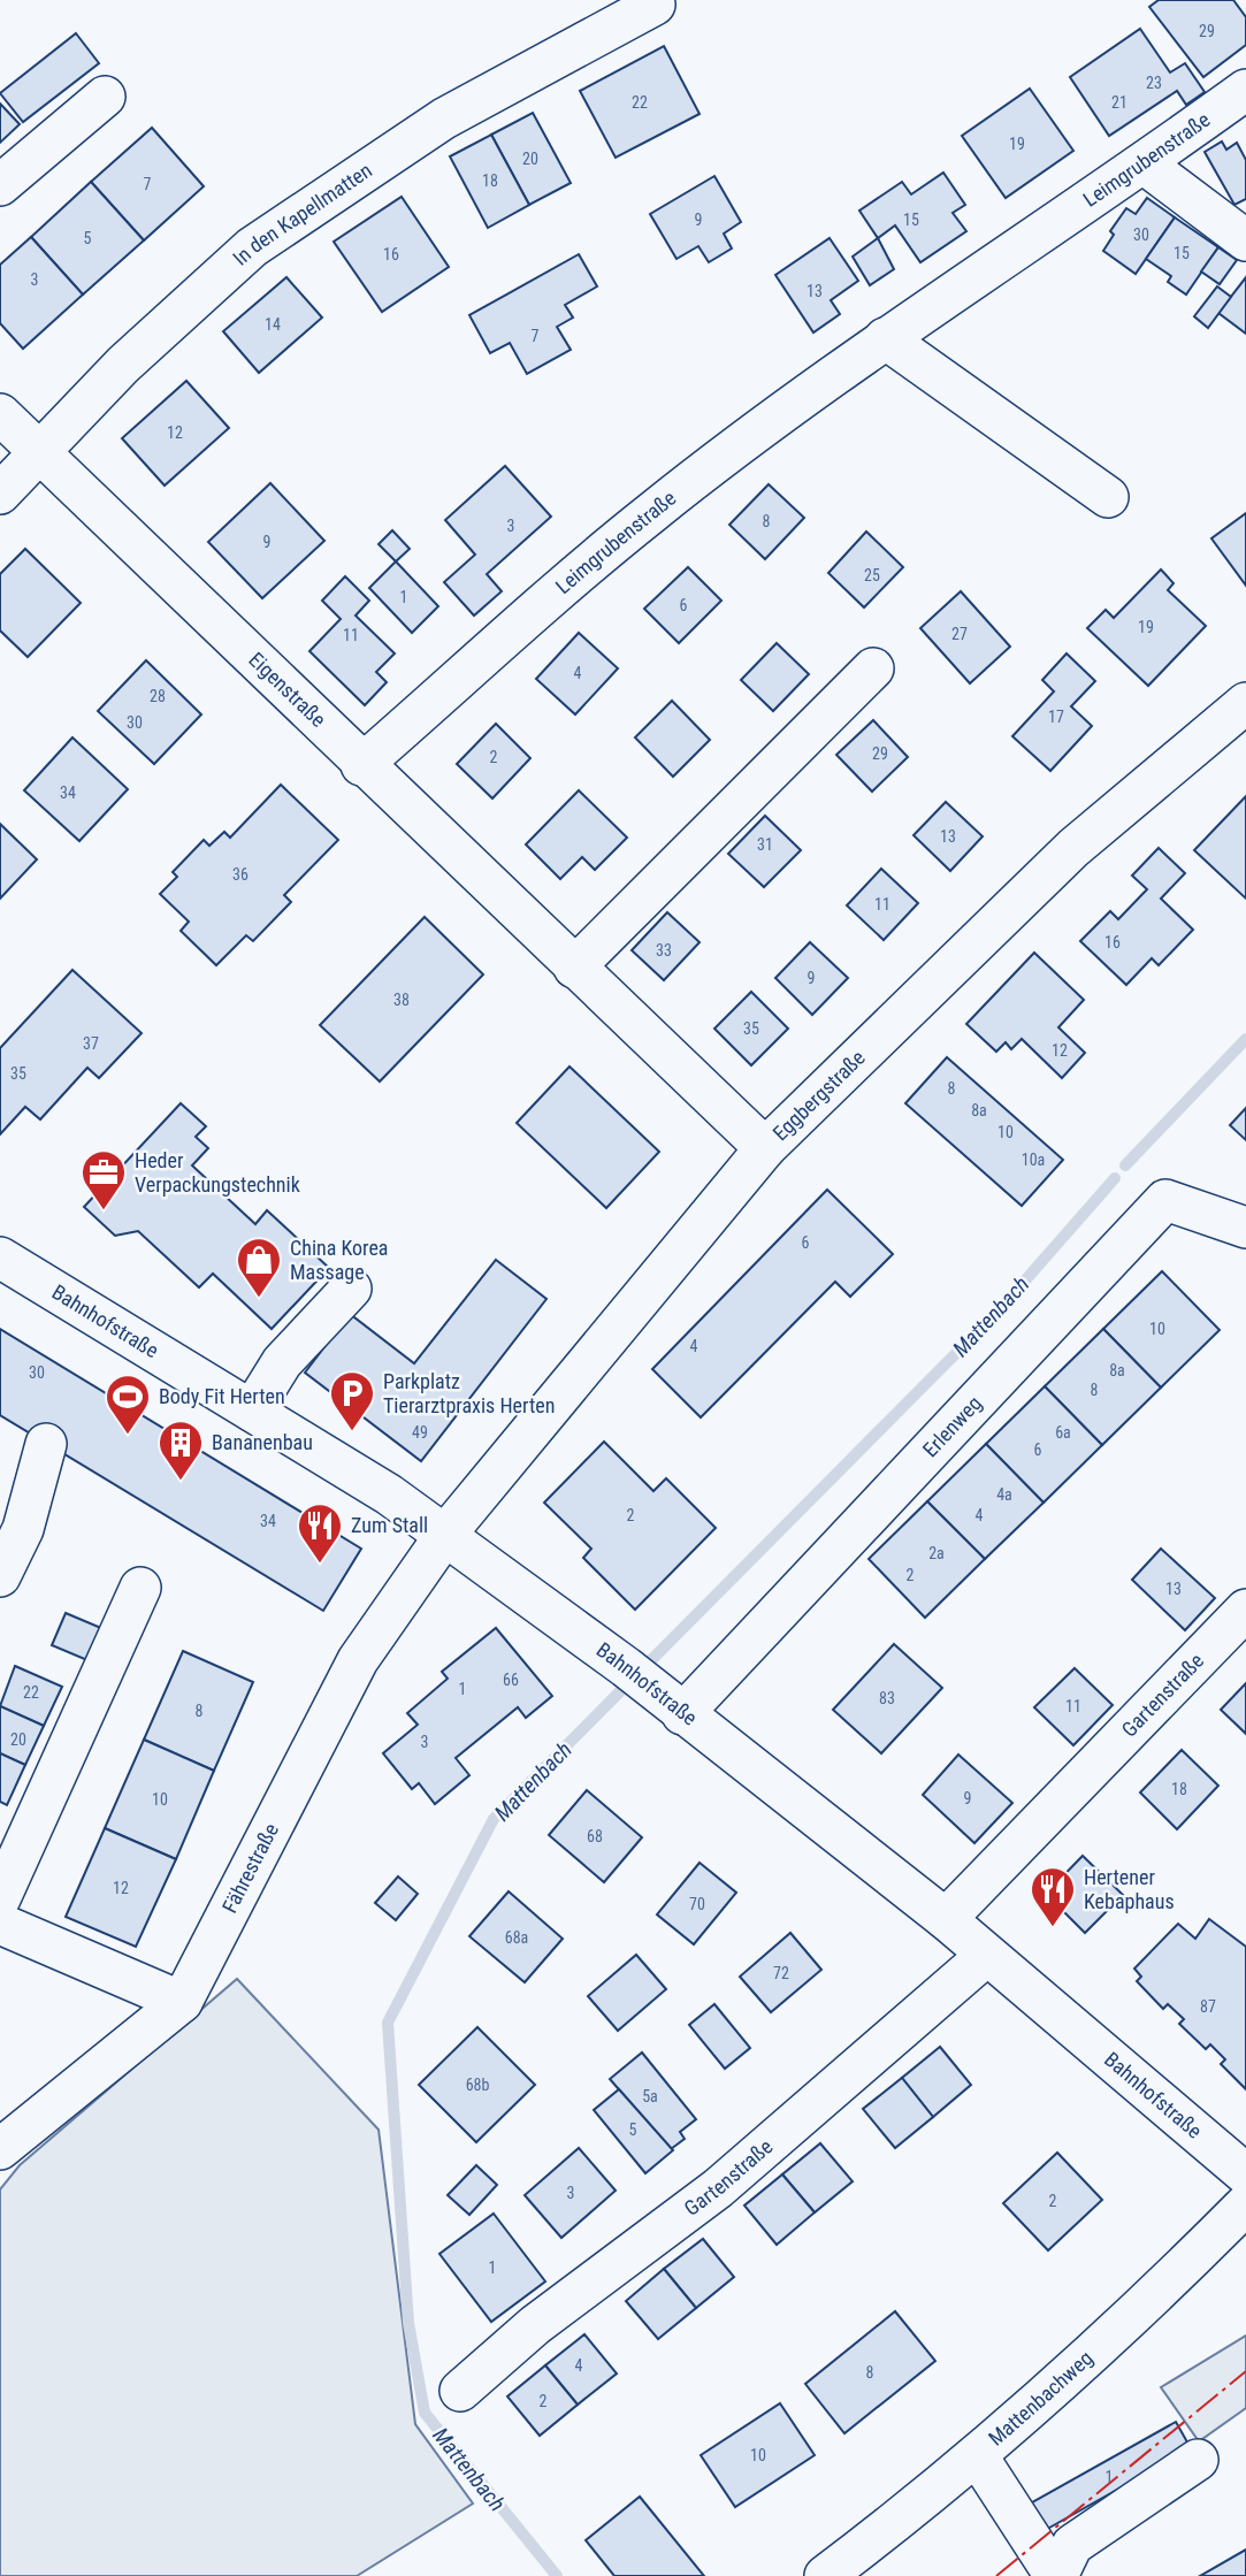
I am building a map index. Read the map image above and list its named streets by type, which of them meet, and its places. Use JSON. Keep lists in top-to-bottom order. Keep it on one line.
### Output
{"streets":{"street":["Leimgrubenstraße","In den Kapellmatten","Eigenstraße","Eggbergstraße","Bahnhofstraße","Erlenweg","Gartenstraße","Fährestraße","Mattenbachweg"]},"crossings":[["Leimgrubenstraße","Eigenstraße"],["In den Kapellmatten","Eigenstraße"],["Eigenstraße","Eggbergstraße"],["Eggbergstraße","Bahnhofstraße"],["Eggbergstraße","Fährestraße"],["Bahnhofstraße","Erlenweg"],["Bahnhofstraße","Gartenstraße"],["Bahnhofstraße","Fährestraße"]],"water":["Mattenbach"],"places":{"office":["Heder Verpackungstechnik"],"shop":["China Korea Massage"],"parking":["Parkplatz Tierarztpraxis Herten"],"sports":["Body Fit Herten"],"building":["Bananenbau"],"restaurant":["Zum Stall","Hertener Kebaphaus"]},"house_numbers":["29","23","22","21","19","20","18","7","9","15","30","5","15","16","3","13","14","7","12","8","3","9","25","1","6","19","27","11","4","28","17","30","29","2","34","13","31","36","11","16","33","9","38","35","37","12","35","8","8a","10","10a","6","10","4","8a","30","8","49","6a","6","4a","2","4","34","2a","2","13","66","1","22","83","11","8","20","3","18","9","10","68","12","70","68a","72","87","68b","5a","5","3","2","1","4","8","2","10","1"]}
